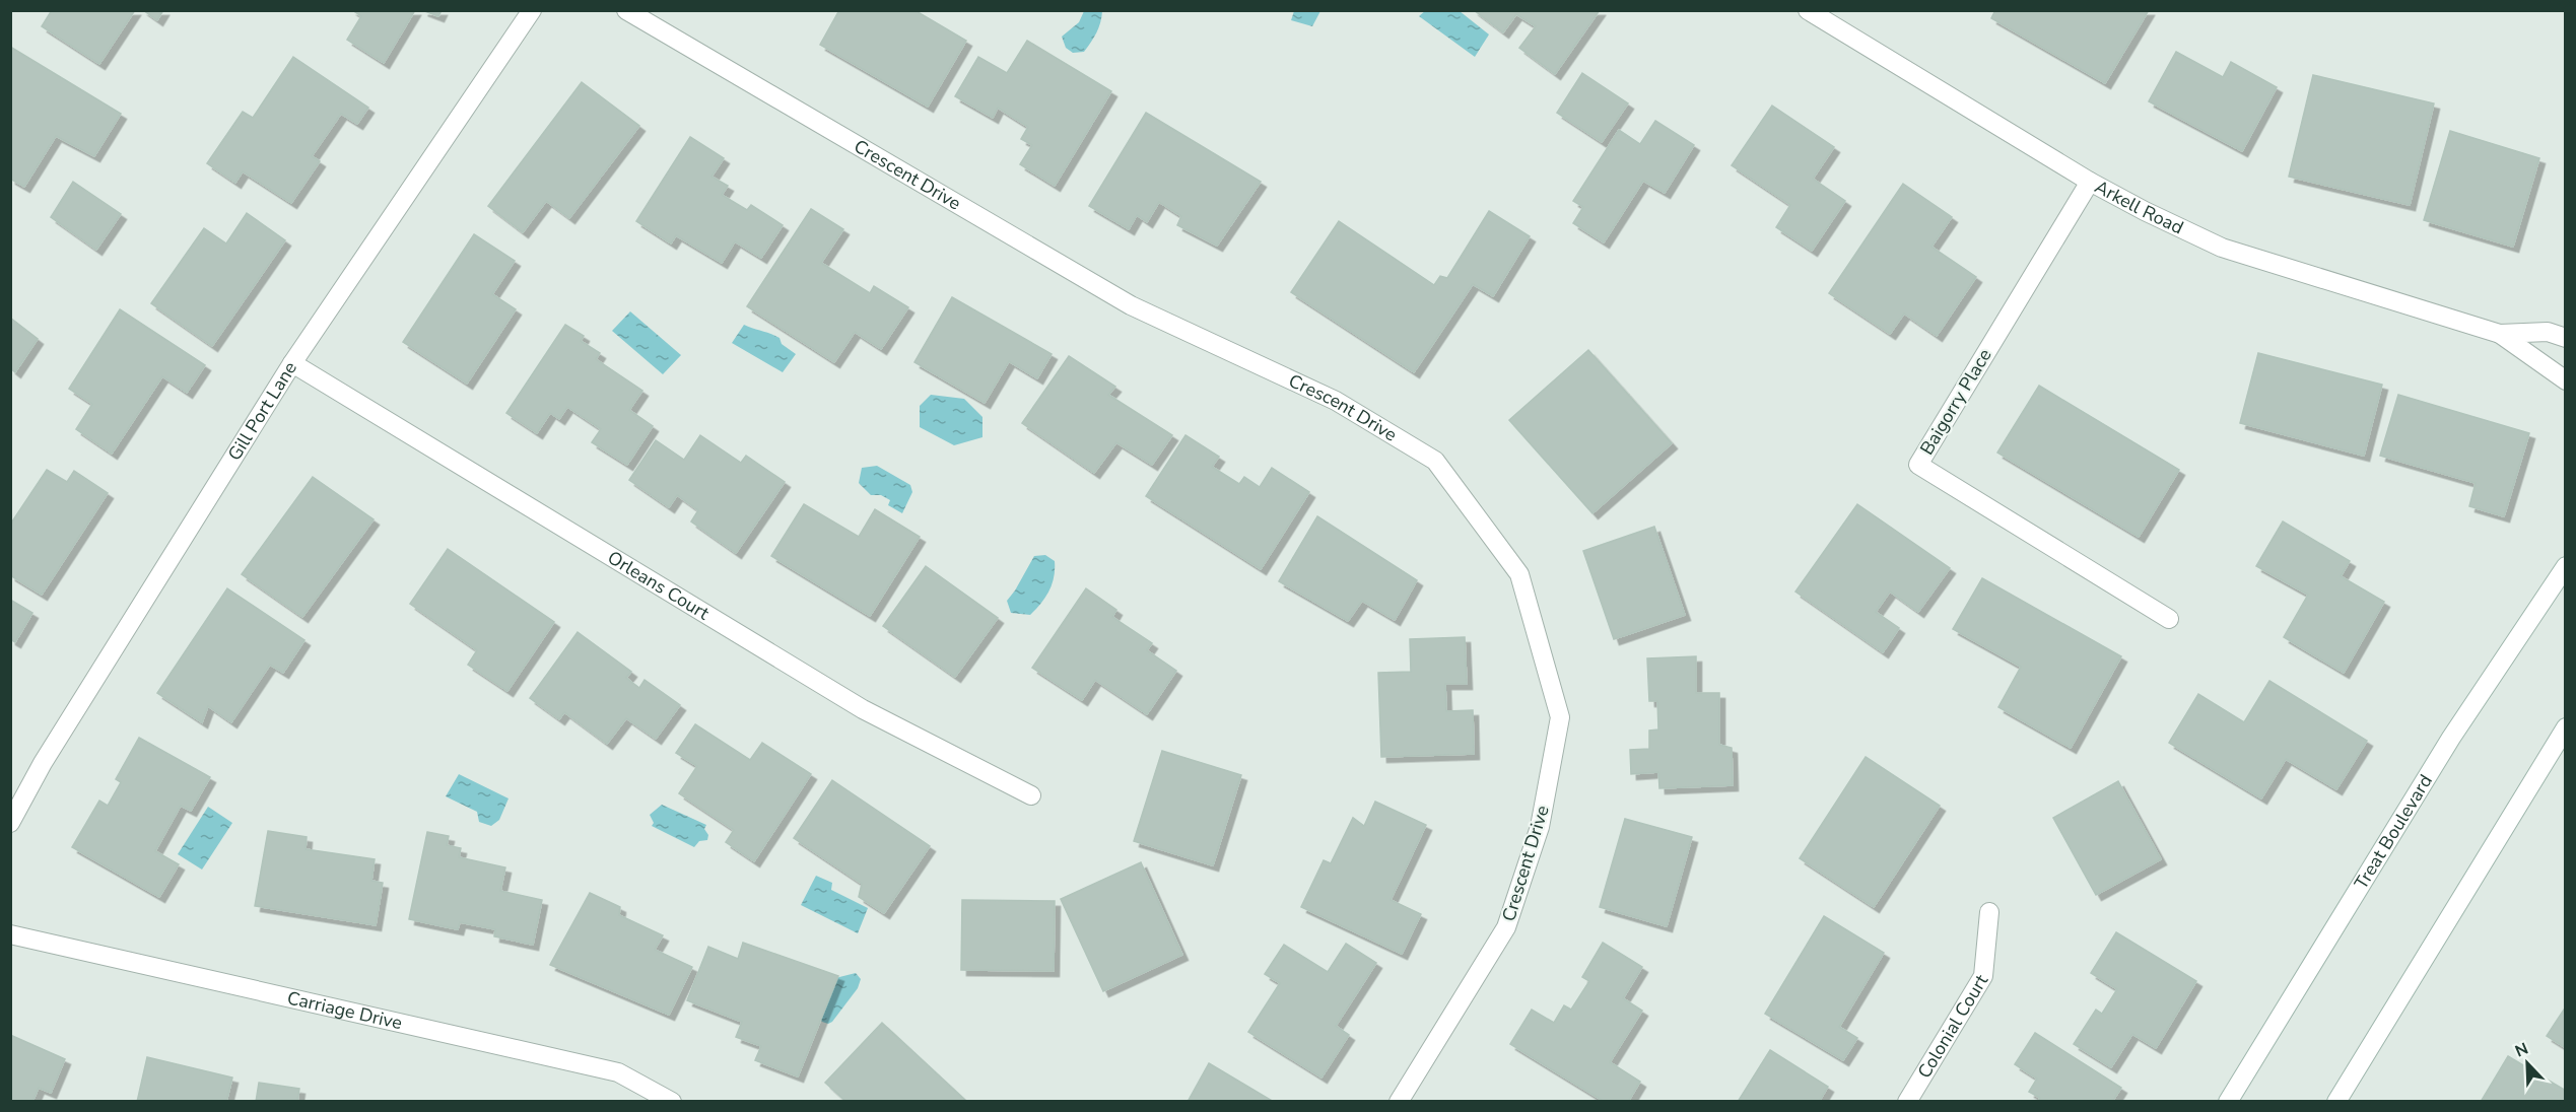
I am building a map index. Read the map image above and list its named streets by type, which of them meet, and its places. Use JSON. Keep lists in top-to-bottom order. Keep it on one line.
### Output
{"streets":{"street":["Crescent Drive","Arkell Road","Baigorry Place","Gill Port Lane","Orleans Court","Treat Boulevard","Carriage Drive","Colonial Court"]},"crossings":[["Arkell Road","Baigorry Place"],["Gill Port Lane","Orleans Court"]],"north":"top left"}
